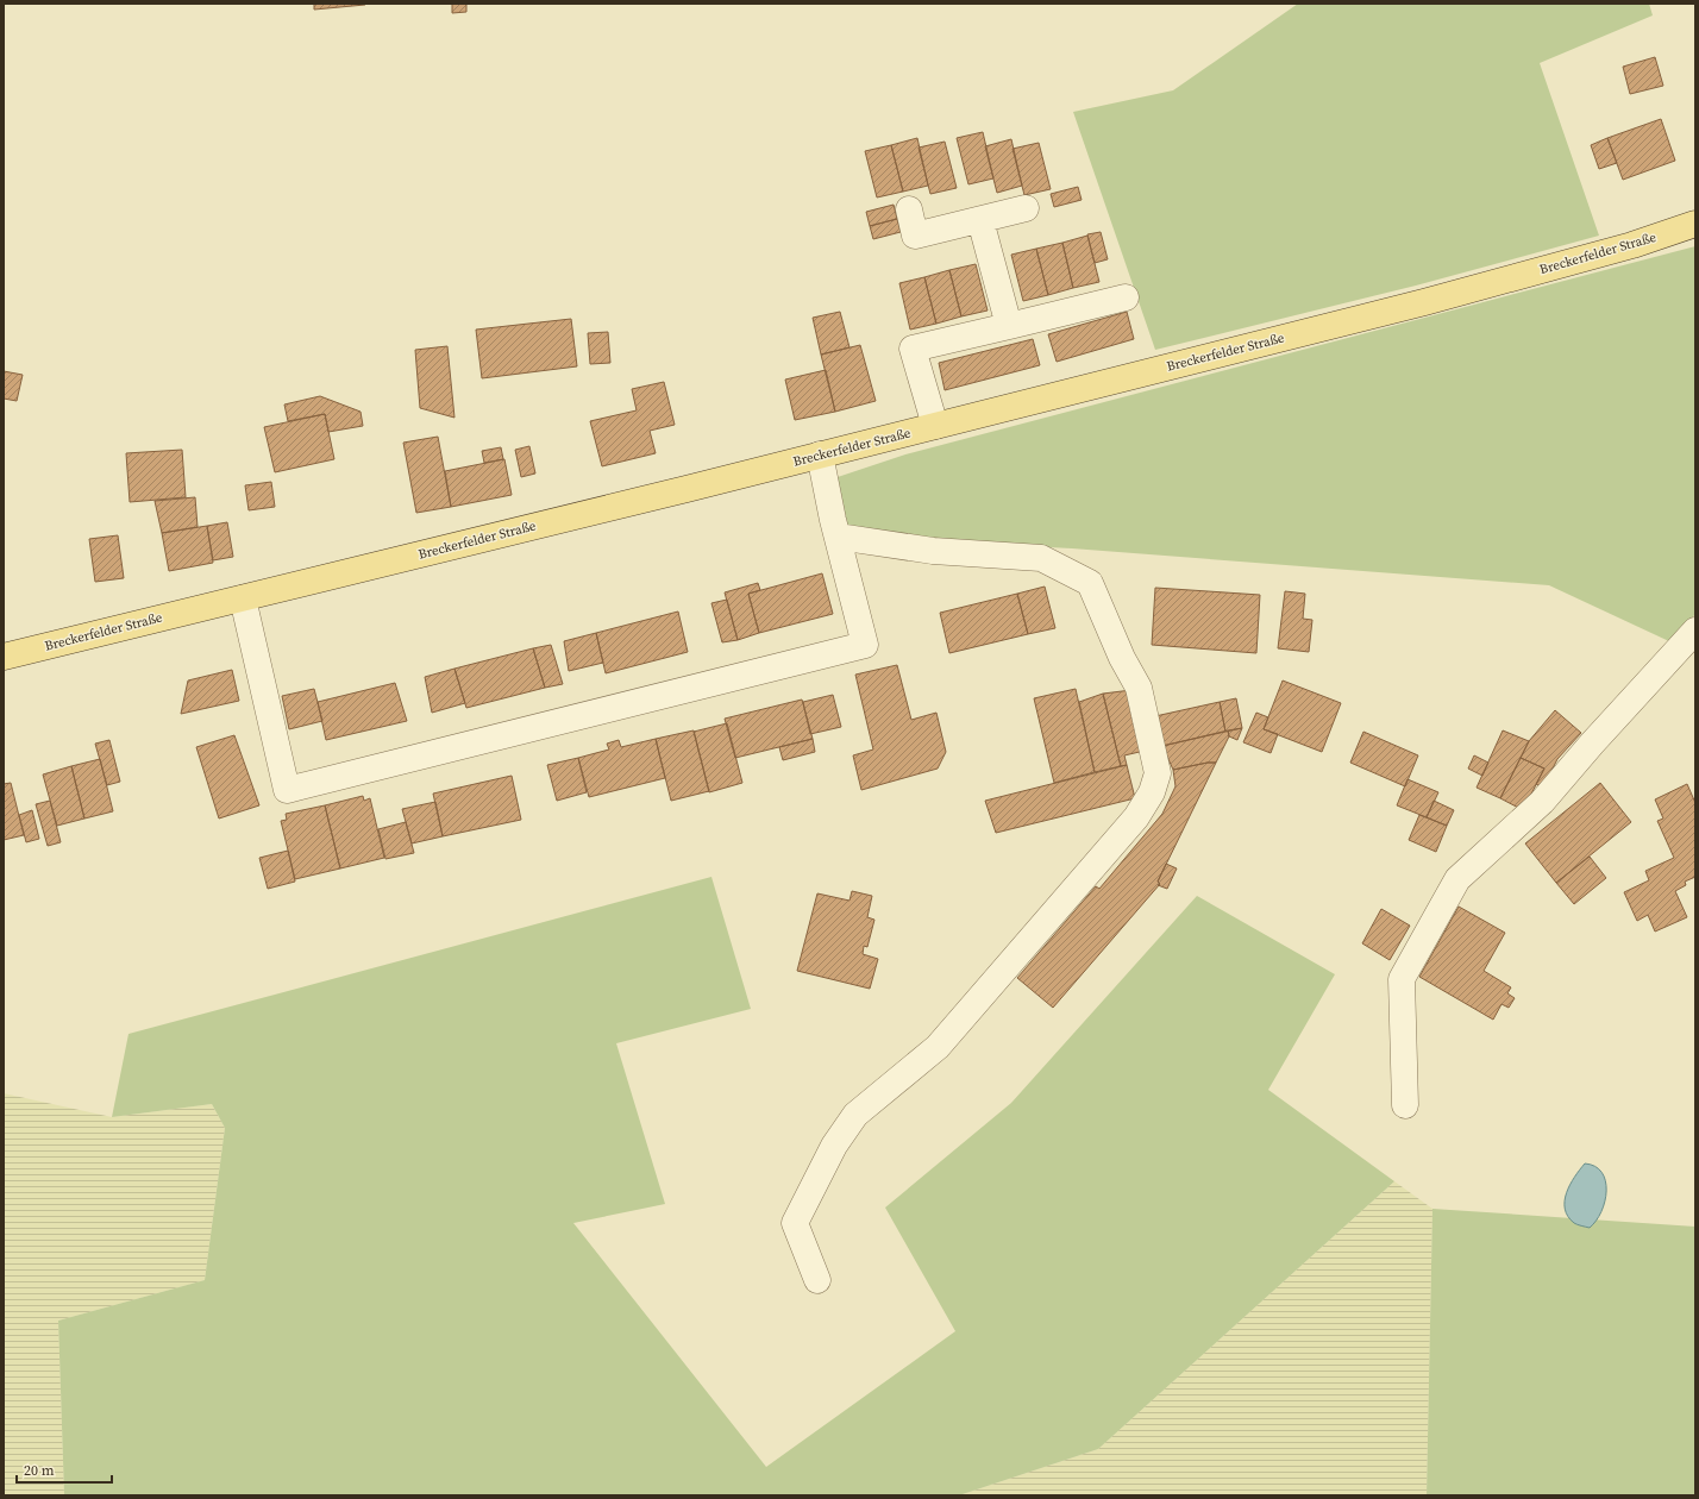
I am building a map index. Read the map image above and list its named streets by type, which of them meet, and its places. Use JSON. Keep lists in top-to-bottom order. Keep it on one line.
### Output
{"streets":{"main road":["Breckerfelder Straße"]},"scale_bar":"20 m"}
